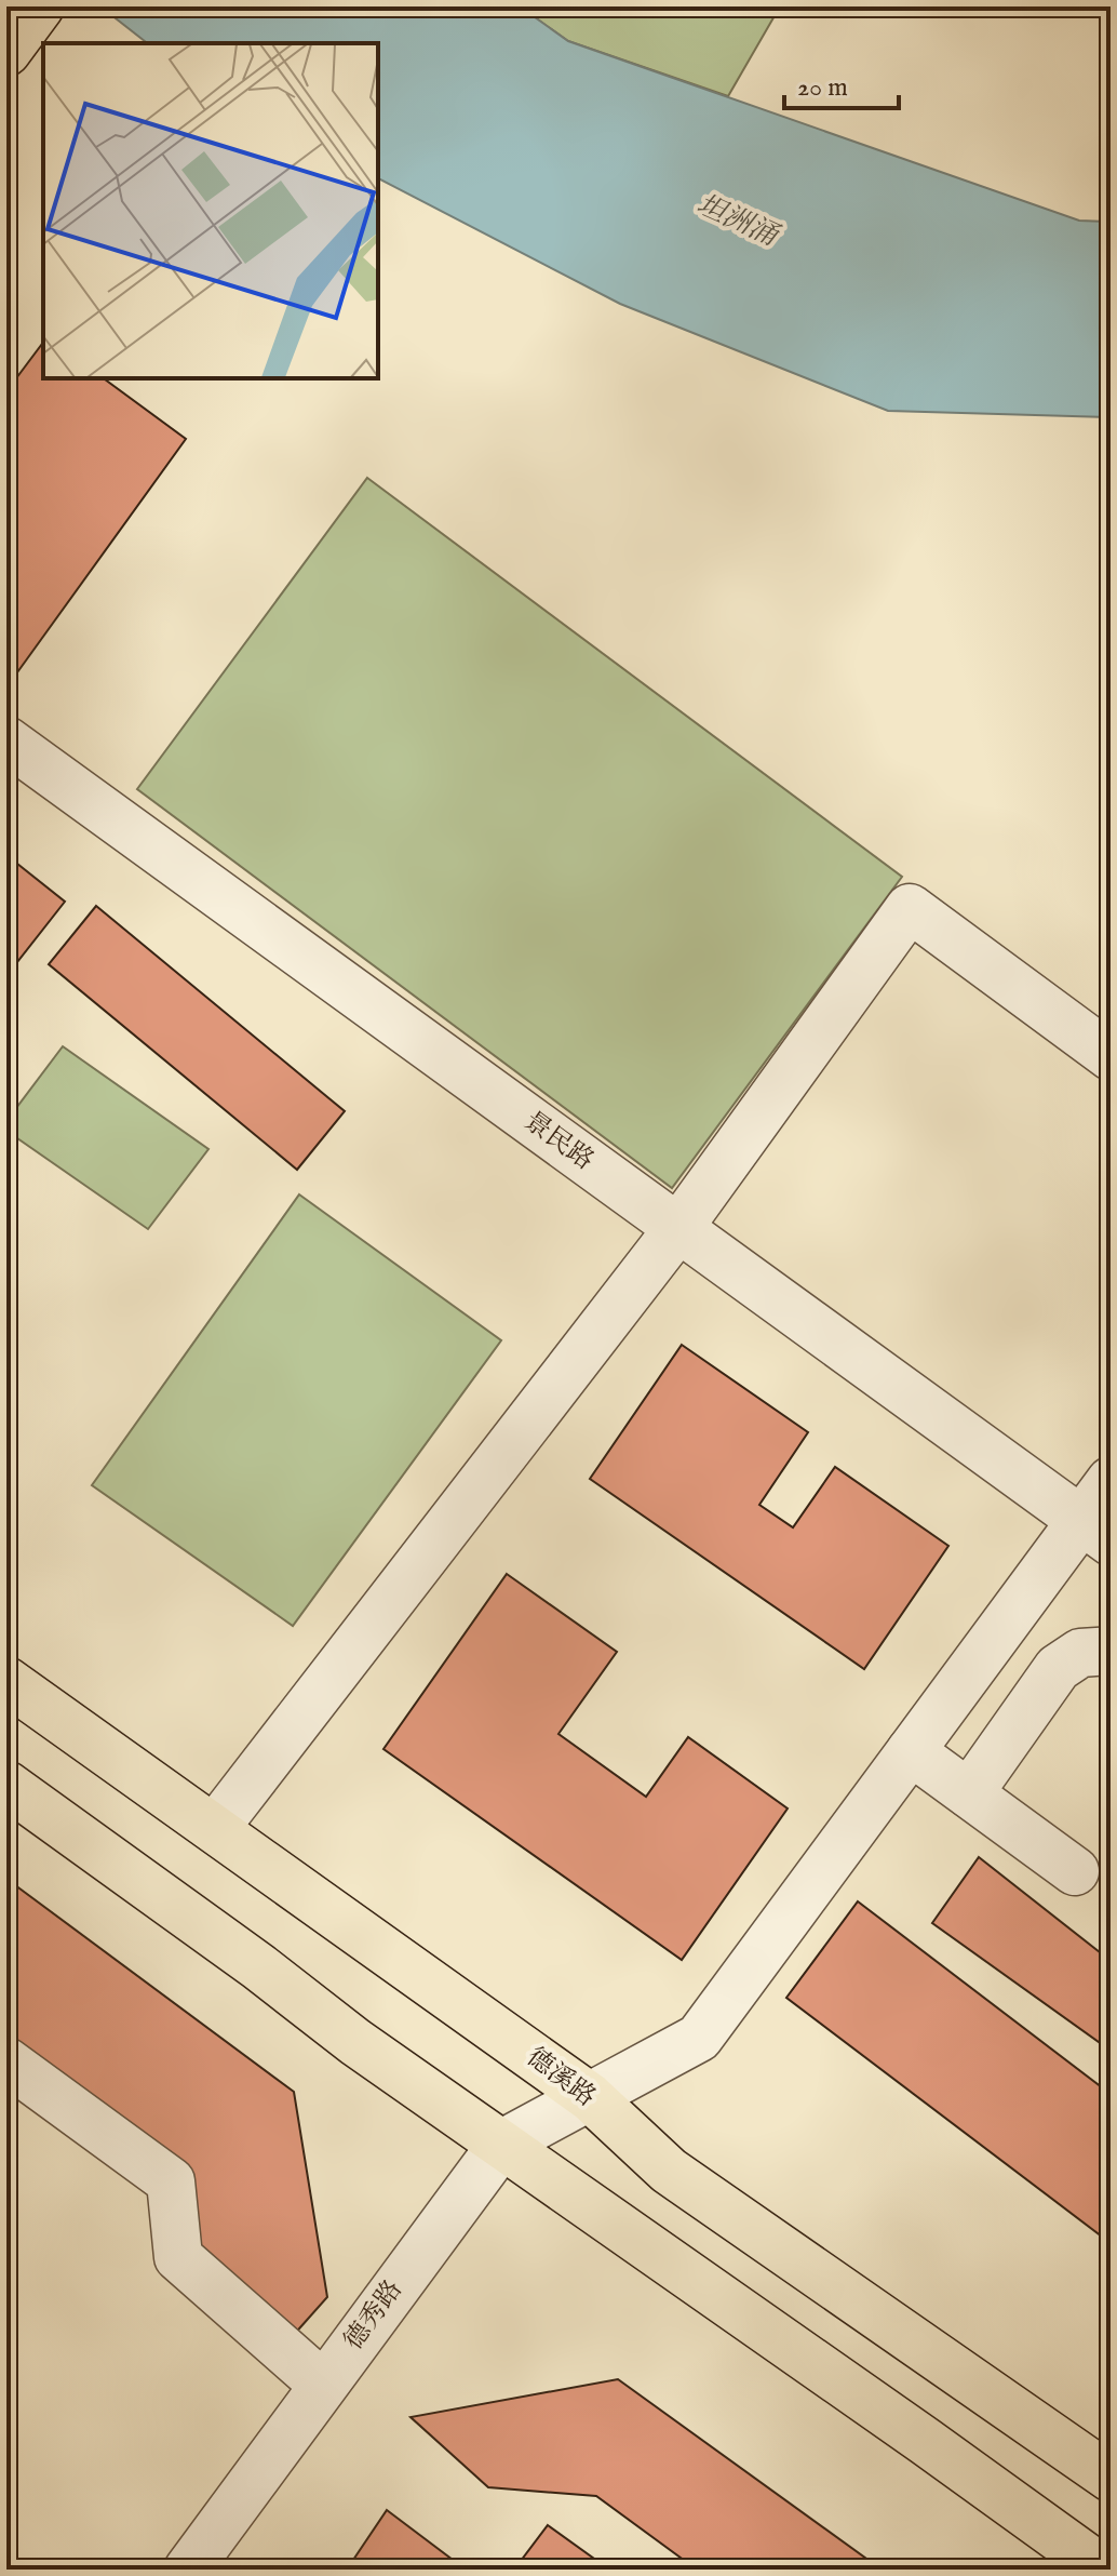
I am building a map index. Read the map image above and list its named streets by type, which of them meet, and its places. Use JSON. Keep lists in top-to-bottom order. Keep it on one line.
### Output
{"streets":{"main road":["德溪路"],"street":["景民路","德秀路"]},"crossings":[["景民路","德秀路"],["德溪路","德秀路"]],"water":["坦洲涌"],"scale_bar":"20 m"}
